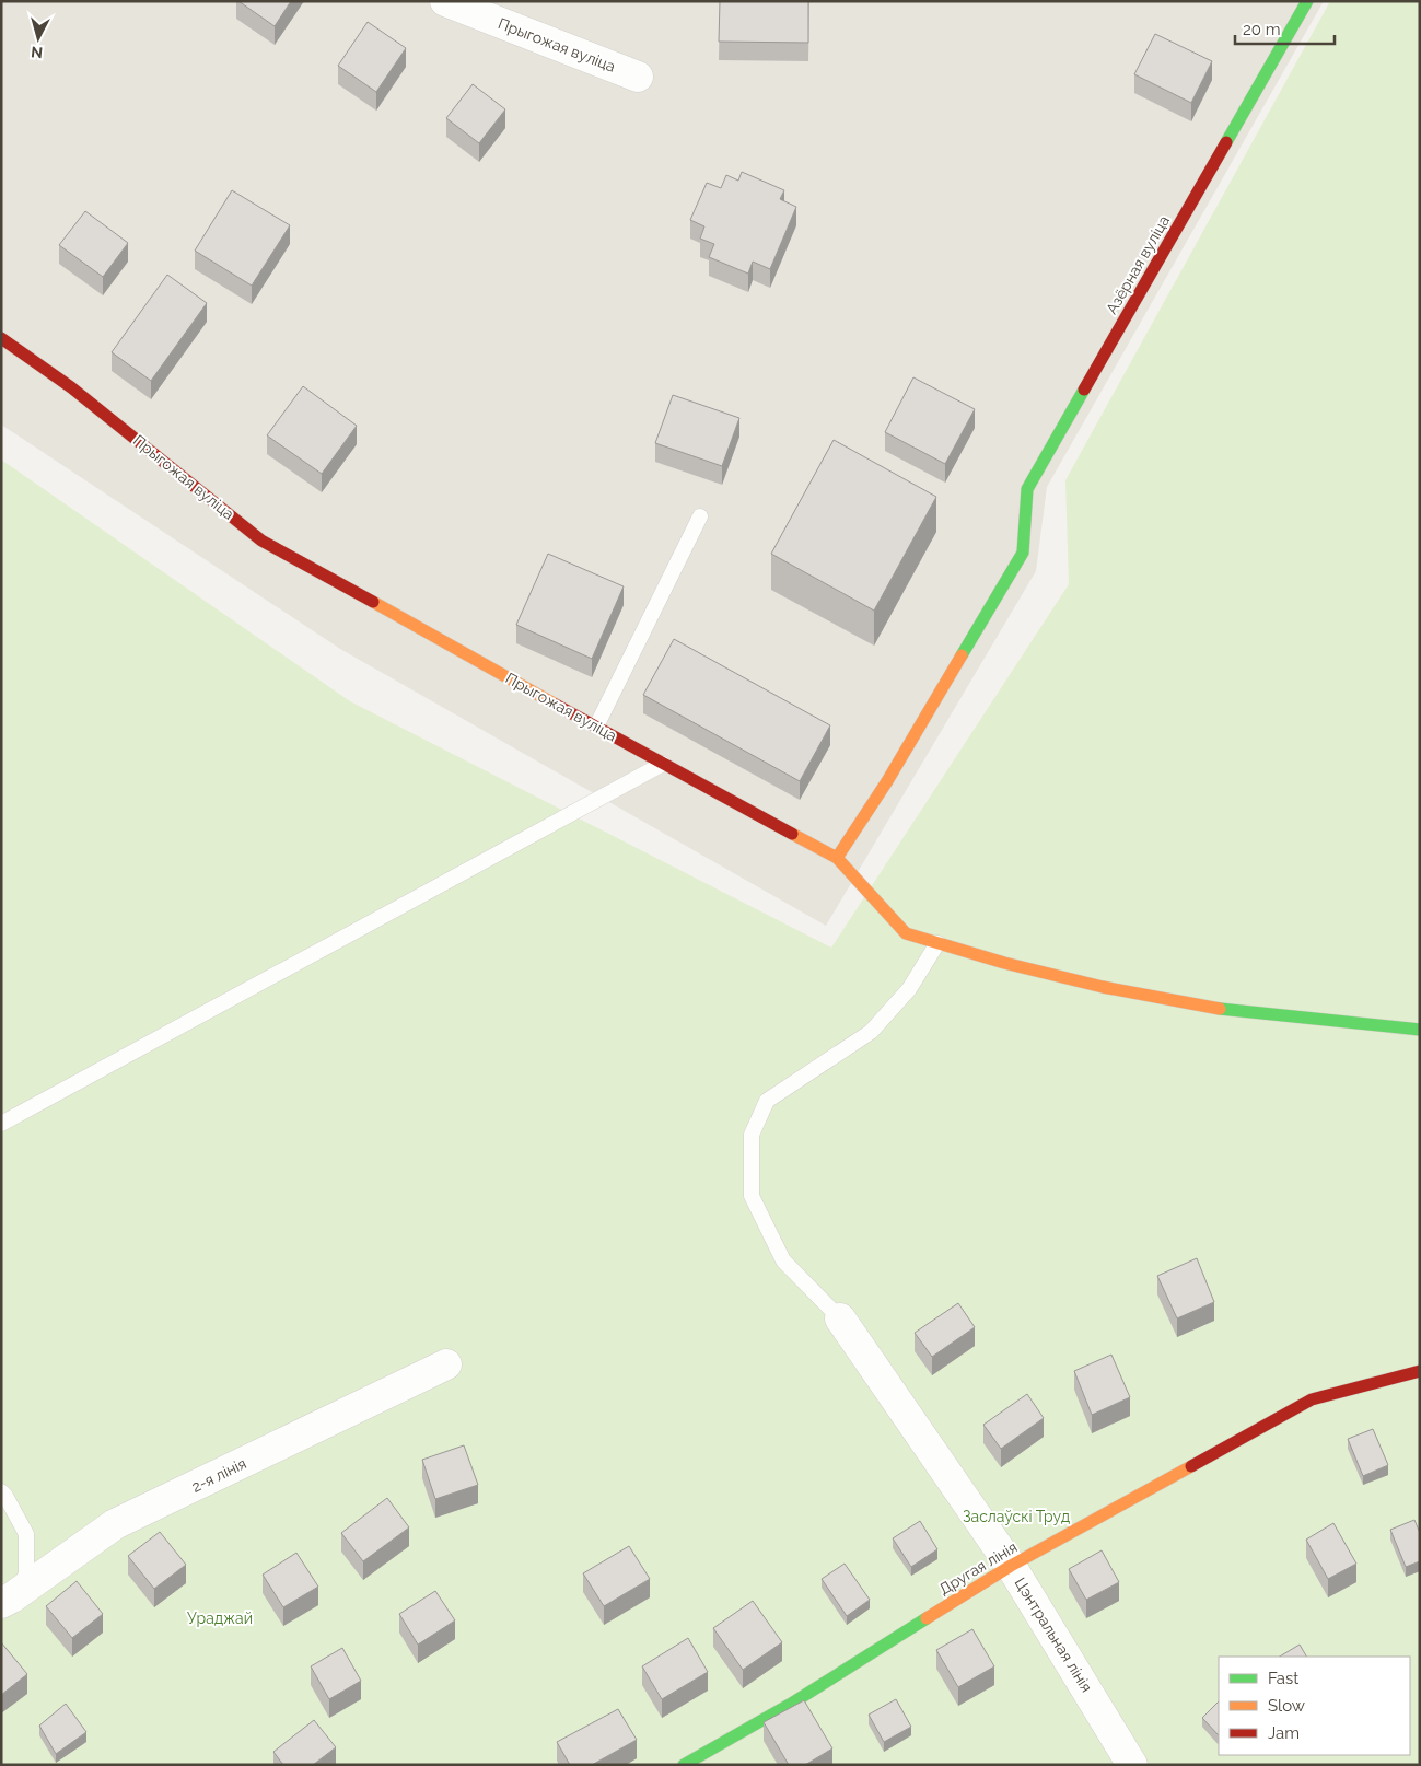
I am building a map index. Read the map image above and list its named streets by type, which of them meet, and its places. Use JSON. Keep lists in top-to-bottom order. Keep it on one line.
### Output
{"streets":{"street":["Прыгожая вуліца","Азёрная вуліца","2-я лінія","Другая лінія","Цэнтральная лінія"]},"crossings":[["Прыгожая вуліца","Азёрная вуліца"],["Другая лінія","Цэнтральная лінія"]],"parks":["Заслаўскі Труд","Ураджай"],"legend":["Fast","Slow","Jam"],"scale_bar":"20 m","north":"bottom"}
